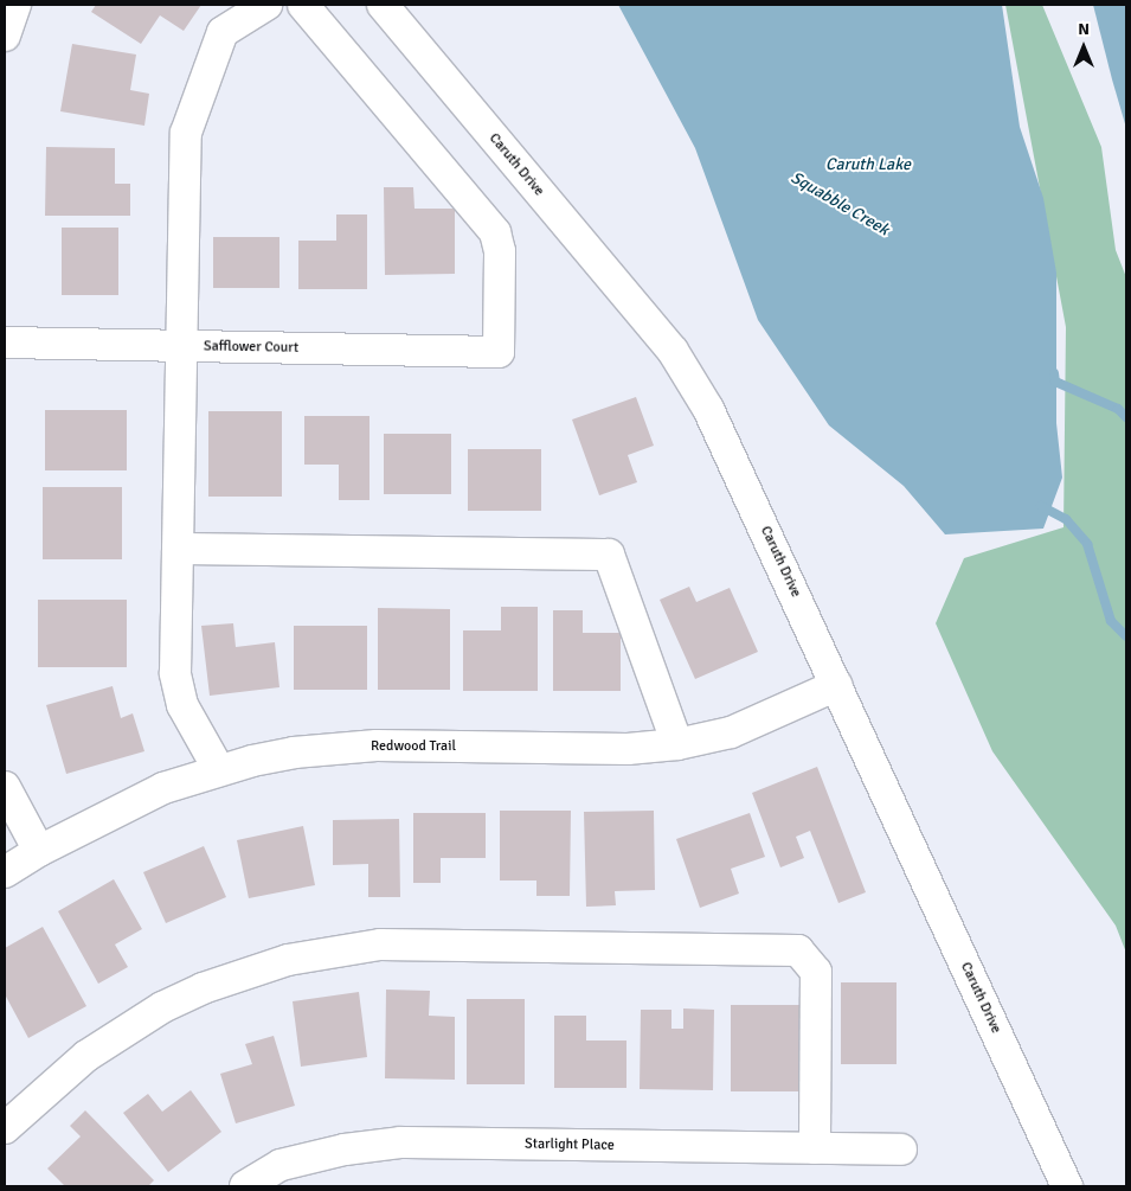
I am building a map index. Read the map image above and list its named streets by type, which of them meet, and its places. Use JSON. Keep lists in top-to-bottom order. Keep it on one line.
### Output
{"streets":{"street":["Caruth Drive","Safflower Court","Redwood Trail","Starlight Place"]},"crossings":[["Caruth Drive","Redwood Trail"]],"water":["Caruth Lake","Squabble Creek"],"north":"top"}
